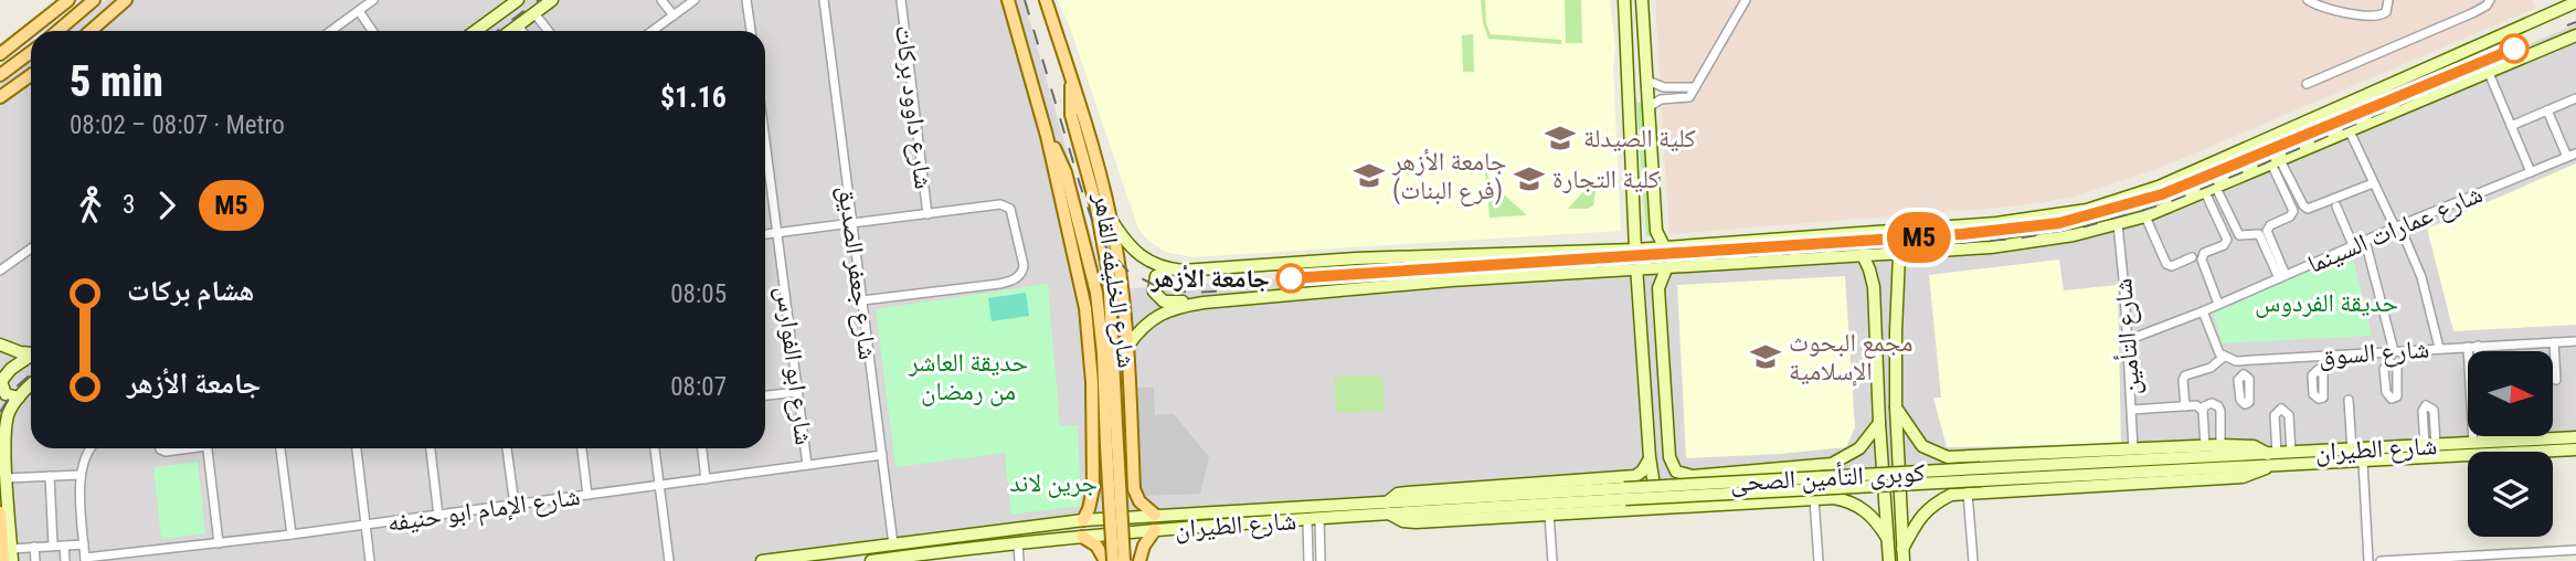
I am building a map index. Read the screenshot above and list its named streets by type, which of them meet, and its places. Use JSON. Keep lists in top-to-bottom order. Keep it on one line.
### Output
{"streets":{"main road":["شارع الخليفه القاهر","شارع الطيران","كوبرى التأمين الصحى"],"street":["شارع داوود بركات","شارع عمارات السينما","شارع جعفر الصديق","شارع التأمين","شارع السوق","شارع ابو الفوارس","شارع الإمام ابو حنيفه"]},"crossings":[["شارع عمارات السينما","شارع التأمين"],["شارع جعفر الصديق","شارع الطيران"],["شارع جعفر الصديق","شارع الإمام ابو حنيفه"],["شارع الخليفه القاهر","شارع الطيران"],["شارع ابو الفوارس","شارع الإمام ابو حنيفه"],["شارع الطيران","كوبرى التأمين الصحى"]],"parks":["حديقة الفردوس","حديقة العاشر من رمضان","جرين لاند"],"places":{"school or university":["كلية الصيدلة","جامعة الأزهر (فرع البنات)","كلية التجارة","مجمع البحوث الإسلامية"],"other":["جامعة الأزهر"]},"lines":["metro line M5"],"north":"right","page":{"on_map":"M5","heading":["5 min","08:02 – 08:07 · Metro","$1.16"],"legs":["3","M5"],"list":[{"name":"هشام بركات","value":"08:05"},{"name":"جامعة الأزهر","value":"08:07"}]}}
